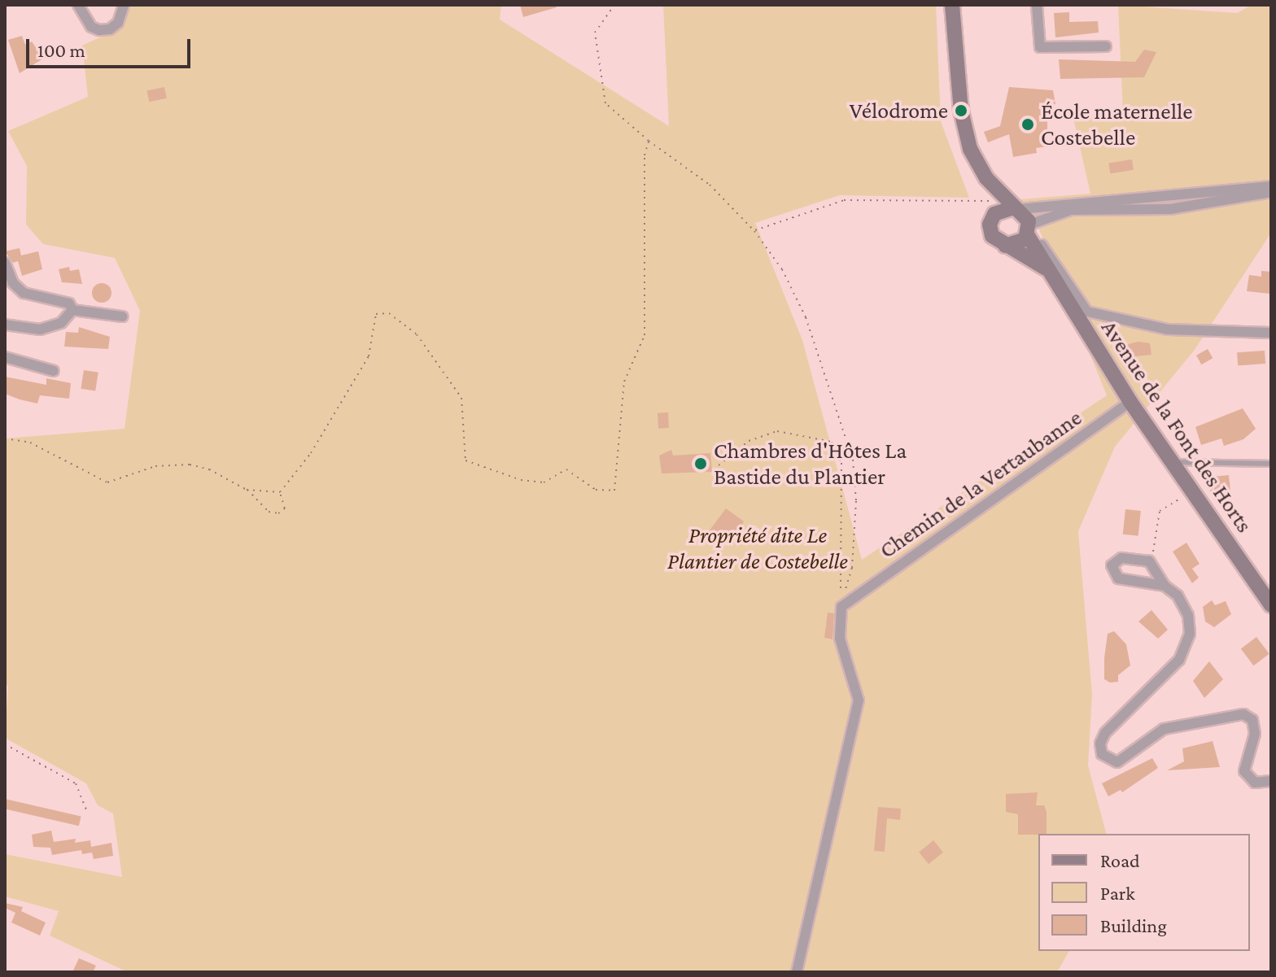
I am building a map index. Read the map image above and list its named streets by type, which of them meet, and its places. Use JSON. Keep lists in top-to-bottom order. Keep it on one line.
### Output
{"streets":{"main road":["Avenue de la Font des Horts"],"street":["Chemin de la Vertaubanne"]},"crossings":[["Avenue de la Font des Horts","Chemin de la Vertaubanne"]],"parks":["Propriété dite Le Plantier de Costebelle"],"places":["Vélodrome","École maternelle Costebelle","Chambres d'Hôtes La Bastide du Plantier"],"legend":["Road","Park","Building"],"scale_bar":"100 m"}
